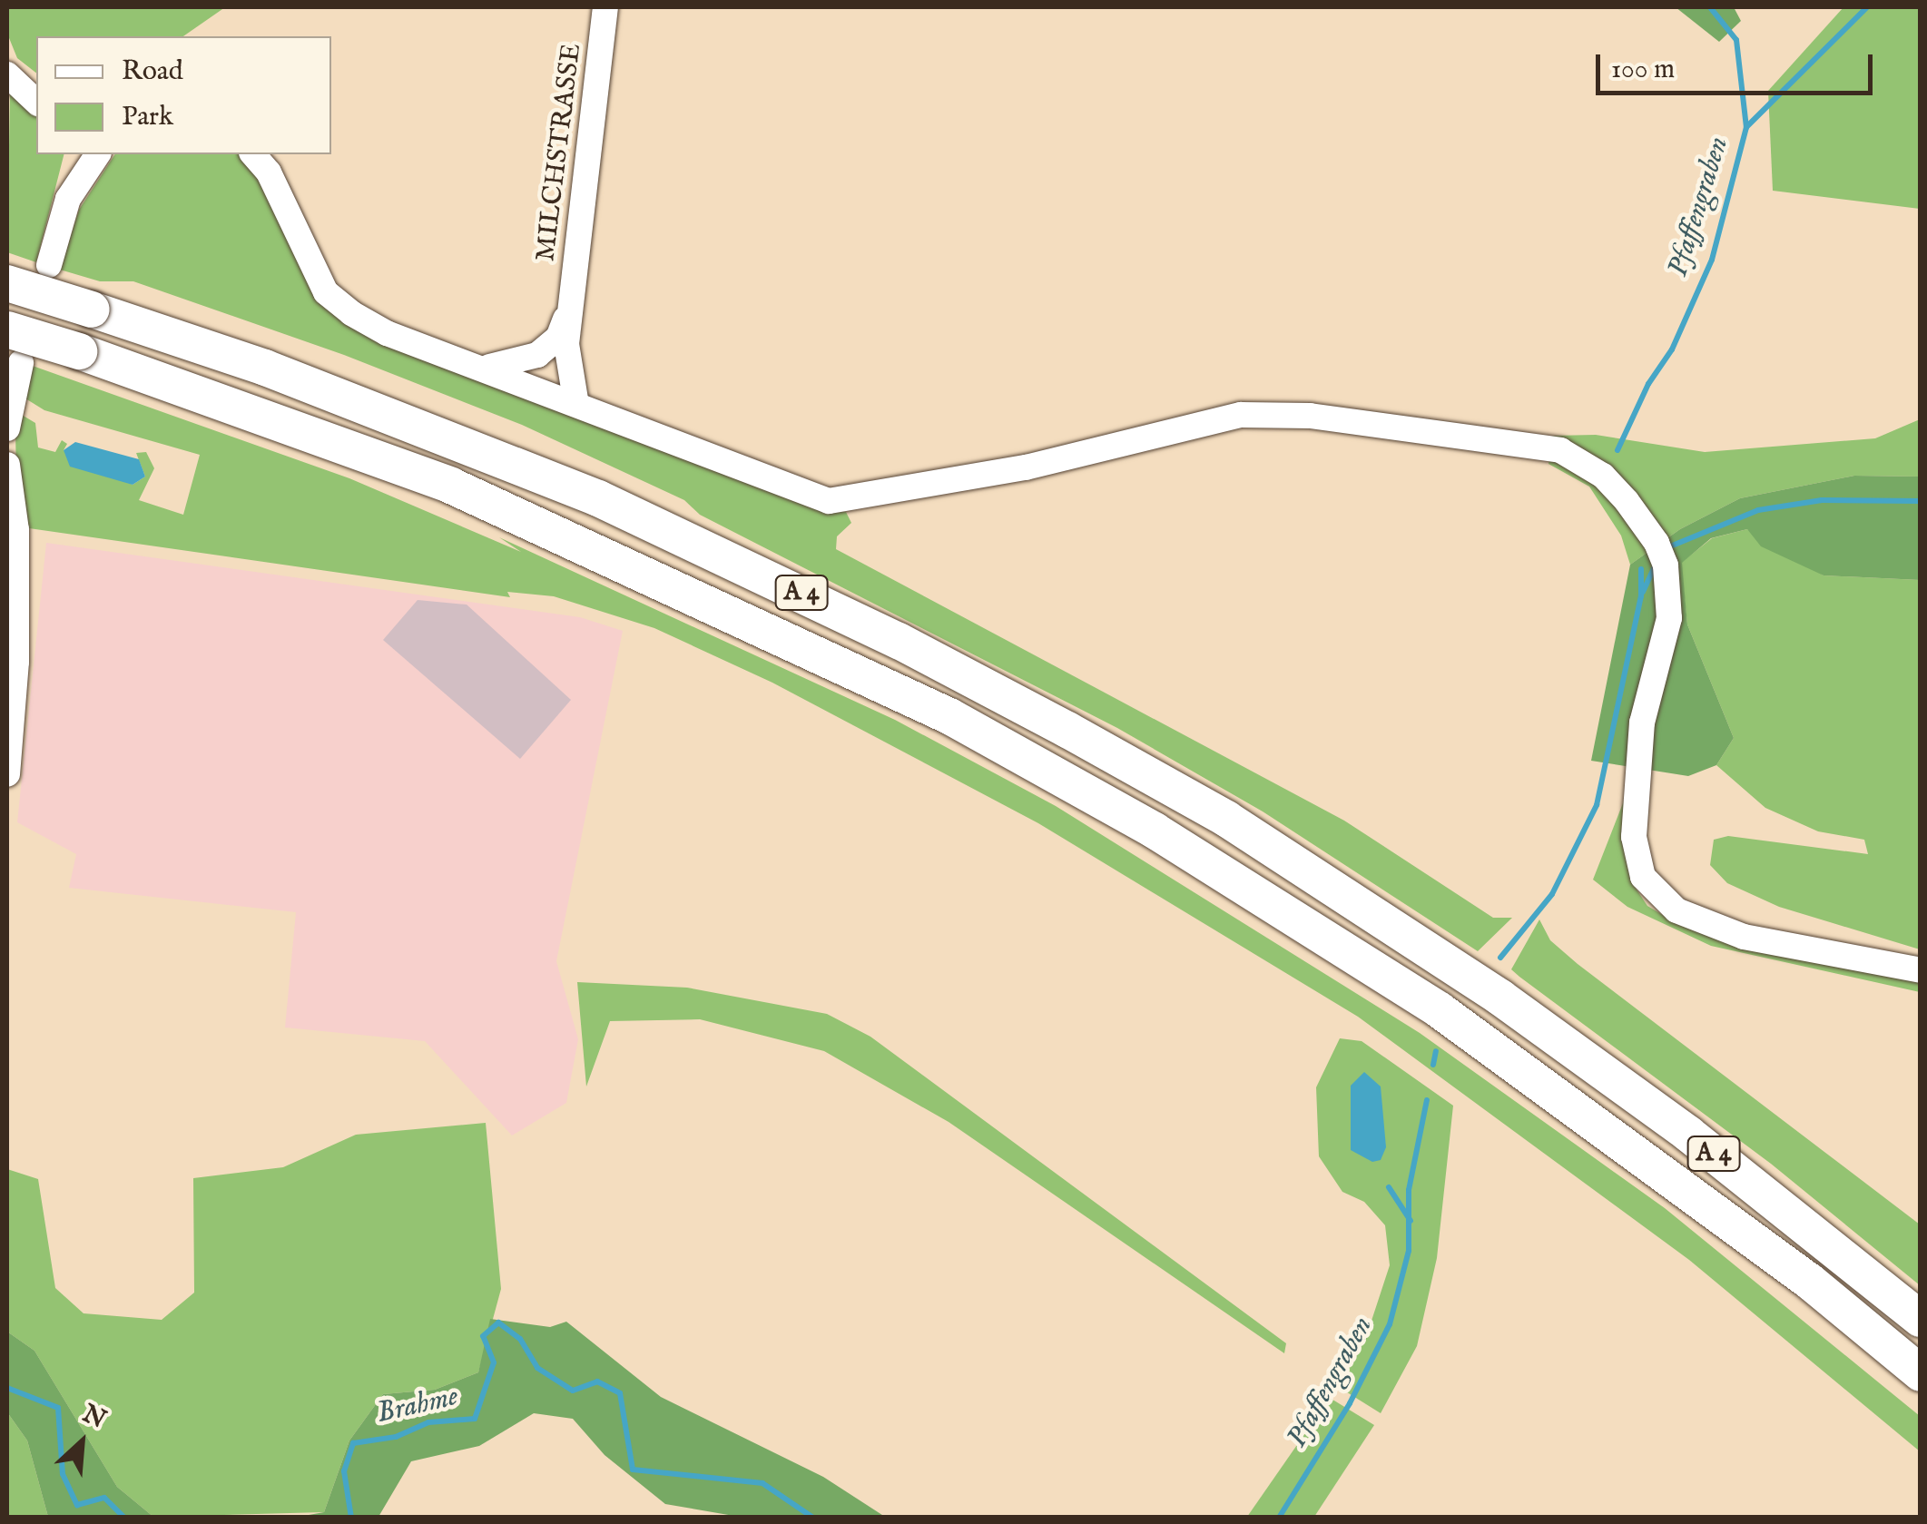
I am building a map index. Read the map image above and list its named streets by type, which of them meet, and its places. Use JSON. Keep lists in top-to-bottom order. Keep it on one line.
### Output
{"streets":{"highway":["A 4"],"street":["MILCHSTRASSE"]},"water":["Pfaffengraben","Brahme"],"legend":["Road","Park"],"scale_bar":"100 m","north":"top right"}
